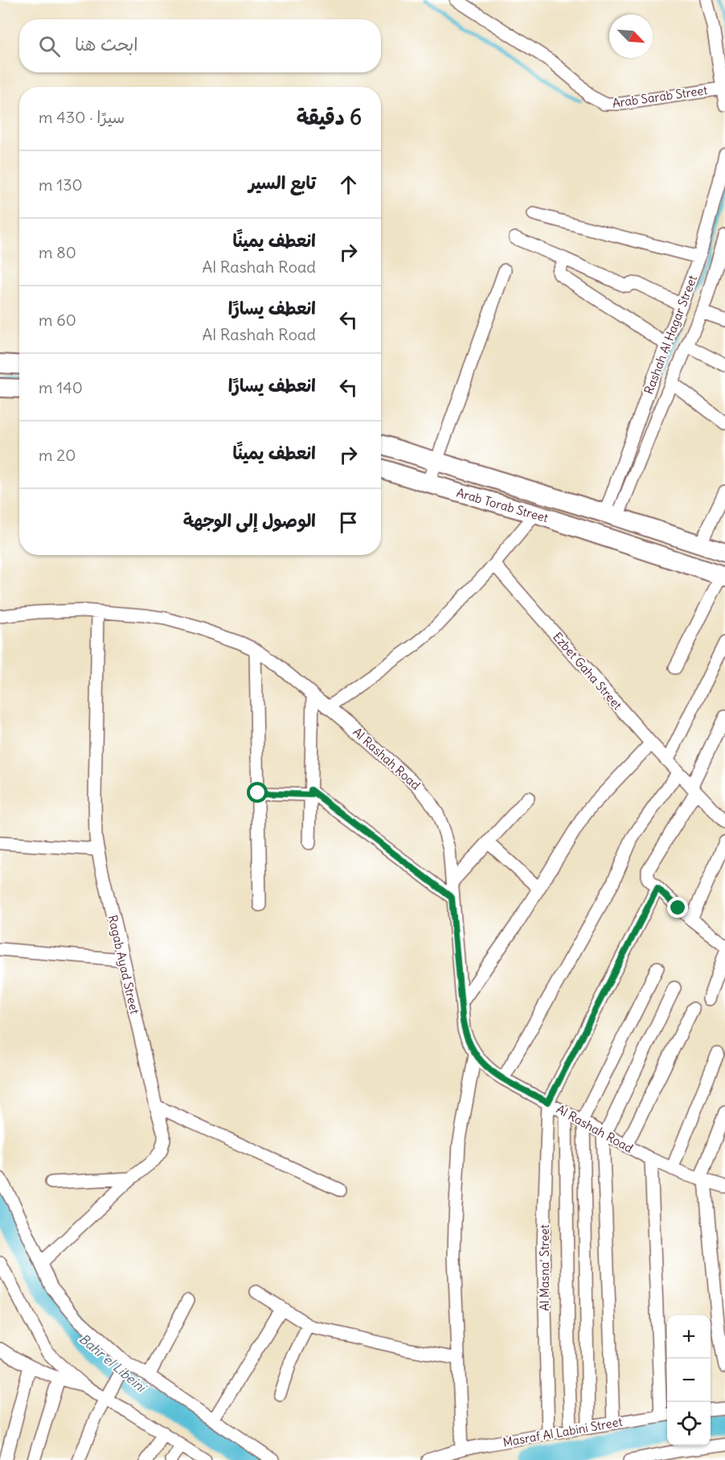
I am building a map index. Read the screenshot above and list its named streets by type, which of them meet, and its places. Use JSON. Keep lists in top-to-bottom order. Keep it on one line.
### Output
{"streets":{"street":["Arab Sarab Street","Rashah Al Hagar Street","Arab Torab Street","Ezbet Gaha Street","Al Rashah Road","Ragab Ayad Street","Al Masna' Street","Masraf Al Labini Street"]},"crossings":[["Rashah Al Hagar Street","Arab Torab Street"],["Al Rashah Road","Ragab Ayad Street"],["Al Rashah Road","Al Masna' Street"],["Al Masna' Street","Masraf Al Labini Street"]],"water":["Bahr el Libeini"],"north":"bottom right","page":{"search":"ابحث هنا","heading":["6 دقيقة","سيرًا · 430 m"],"list":[["تابع السير","130 m"],["انعطف يمينًا","Al Rashah Road","80 m"],["انعطف يسارًا","Al Rashah Road","60 m"],["انعطف يسارًا","140 m"],["انعطف يمينًا","20 m"],"الوصول إلى الوجهة"],"map_buttons":["+","−"]}}
